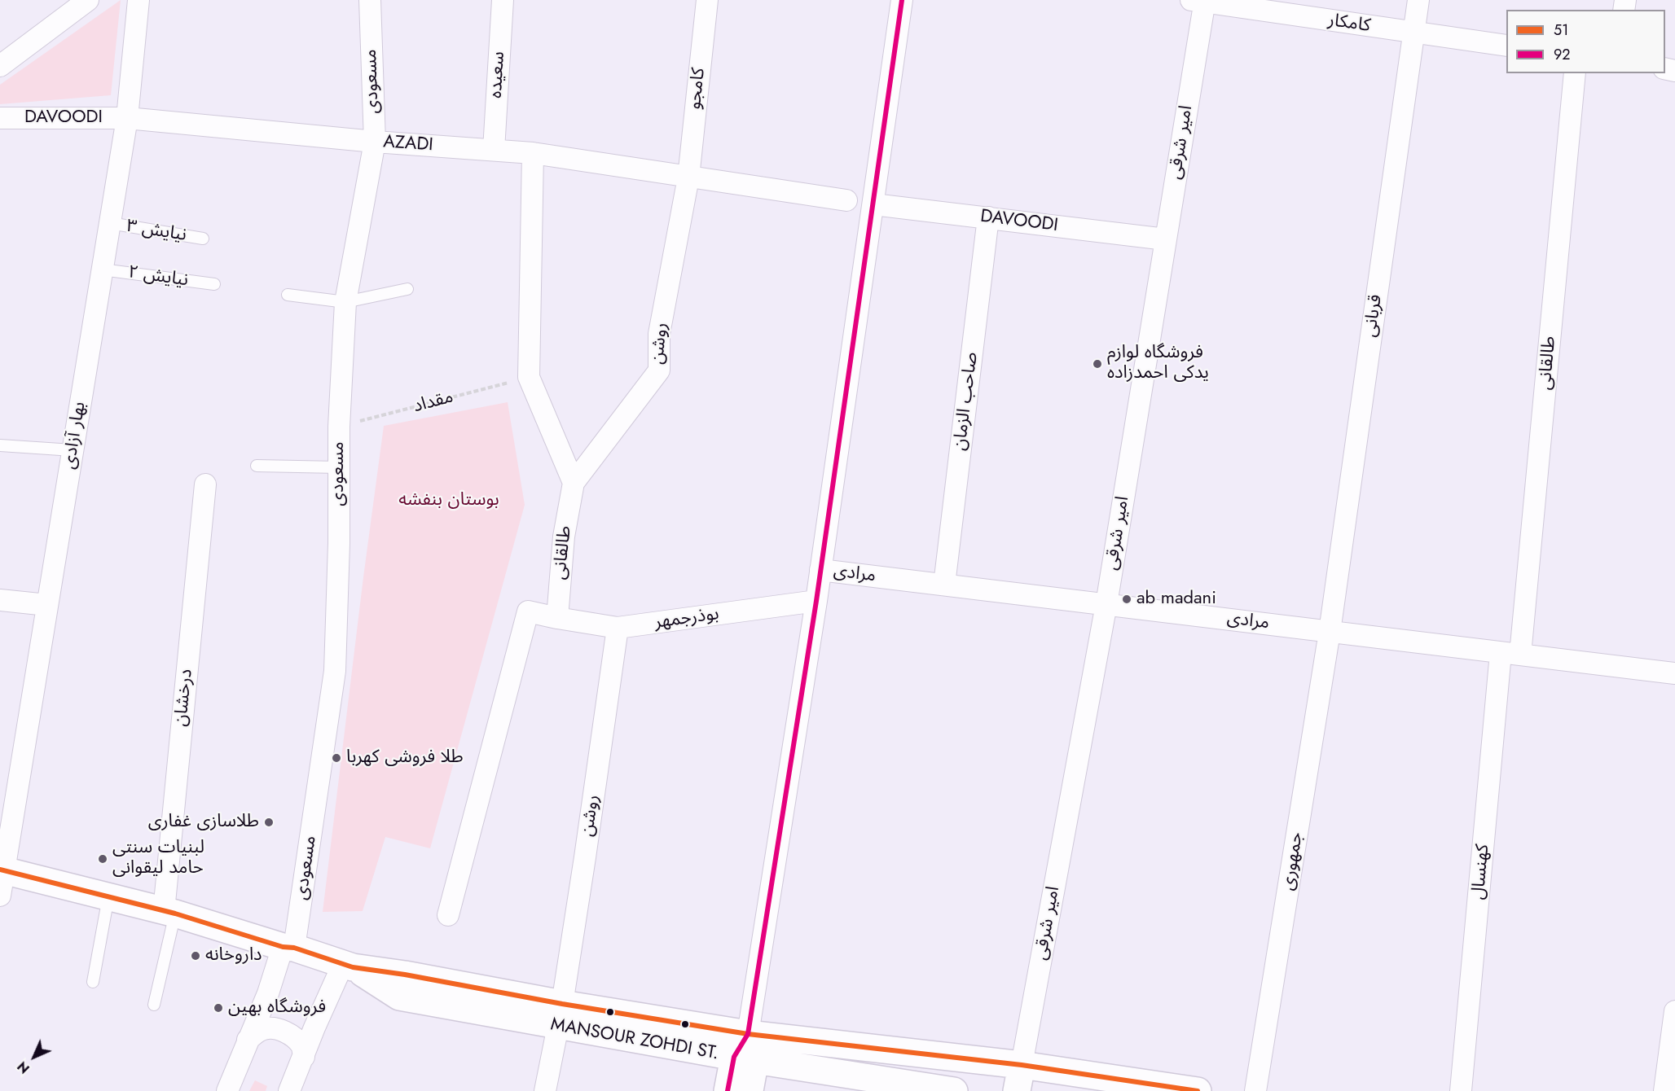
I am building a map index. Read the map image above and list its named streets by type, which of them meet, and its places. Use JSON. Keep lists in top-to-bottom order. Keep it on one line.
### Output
{"streets":{"main road":["MANSOUR ZOHDI ST."],"street":["کامکار","سعیده","مسعودی","کامجو","DAVOODI","امیر شرقی","AZADI","قربانی","روشن","طالقانی","صاحب الزمان","بهار آزادی","مرادی","بوذرجمهر","درخشان","جمهوری","کهنسال"],"lane":["نیایش ۳","نیایش ۲"],"path":["مقداد"]},"crossings":[["کامکار","امیر شرقی"],["کامکار","قربانی"],["سعیده","AZADI"],["مسعودی","AZADI"],["مسعودی","مقداد"],["مسعودی","MANSOUR ZOHDI ST."],["کامجو","AZADI"],["کامجو","روشن"],["DAVOODI","امیر شرقی"],["DAVOODI","AZADI"],["DAVOODI","صاحب الزمان"],["DAVOODI","بهار آزادی"],["امیر شرقی","مرادی"],["امیر شرقی","MANSOUR ZOHDI ST."],["AZADI","روشن"],["AZADI","بهار آزادی"],["نیایش ۳","بهار آزادی"],["نیایش ۲","بهار آزادی"],["قربانی","مرادی"],["قربانی","جمهوری"],["روشن","طالقانی"],["روشن","بوذرجمهر"],["روشن","MANSOUR ZOHDI ST."],["طالقانی","مرادی"],["طالقانی","بوذرجمهر"],["طالقانی","کهنسال"],["صاحب الزمان","مرادی"],["بهار آزادی","MANSOUR ZOHDI ST."],["مرادی","جمهوری"],["مرادی","کهنسال"],["درخشان","MANSOUR ZOHDI ST."]],"parks":["بوستان بنفشه"],"places":["فروشگاه لوازم یدکی احمدزاده","ab madani","طلا فروشی کهربا","طلاسازی غفاری","لبنیات سنتی حامد لیقوانی","داروخانه","فروشگاه بهین"],"lines":["transit line 92","transit line 51"],"legend":["51","92"],"north":"bottom left"}
